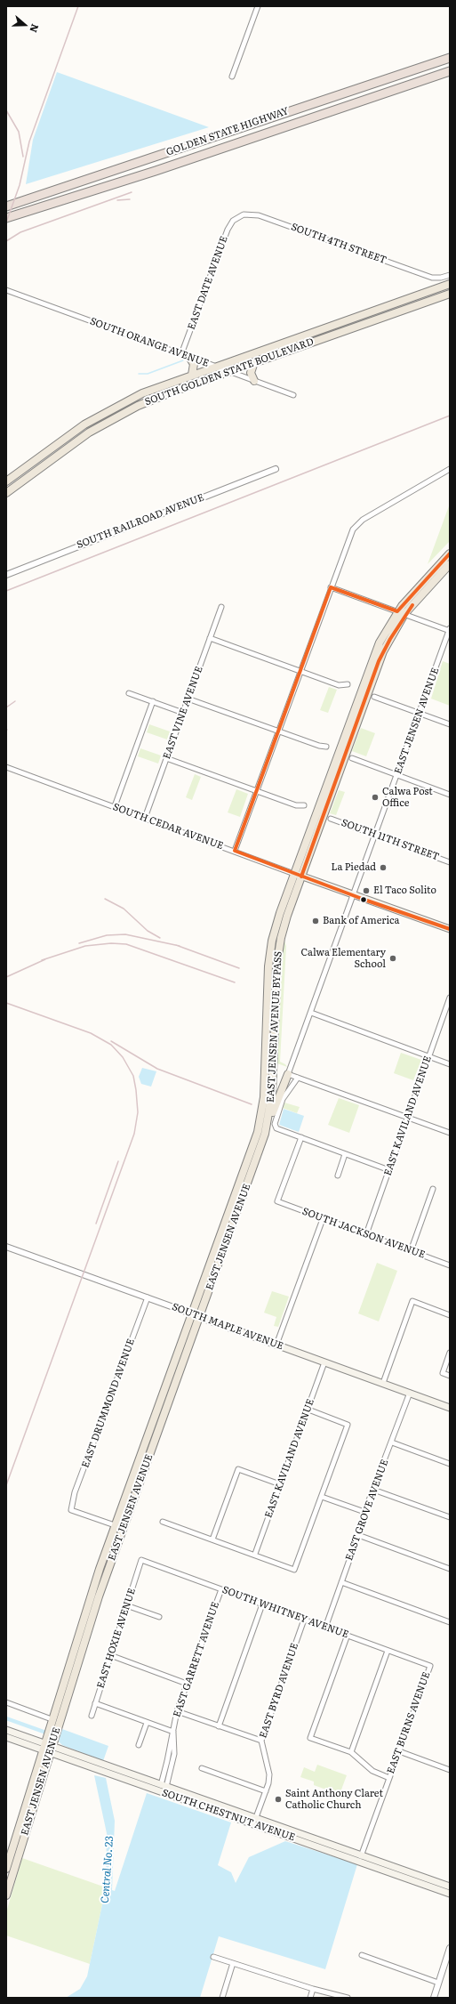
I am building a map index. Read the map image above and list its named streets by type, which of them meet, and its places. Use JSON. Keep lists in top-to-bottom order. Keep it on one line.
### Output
{"streets":{"highway":["GOLDEN STATE HIGHWAY"],"main road":["SOUTH GOLDEN STATE BOULEVARD","EAST JENSEN AVENUE","SOUTH CEDAR AVENUE","EAST JENSEN AVENUE BYPASS","SOUTH MAPLE AVENUE","SOUTH CHESTNUT AVENUE"],"street":["SOUTH 4TH STREET","EAST DATE AVENUE","SOUTH ORANGE AVENUE","SOUTH RAILROAD AVENUE","EAST VINE AVENUE","SOUTH 11TH STREET","EAST KAVILAND AVENUE","SOUTH JACKSON AVENUE","EAST DRUMMOND AVENUE","EAST GROVE AVENUE","SOUTH WHITNEY AVENUE","EAST HOXIE AVENUE","EAST GARRETT AVENUE","EAST BYRD AVENUE","EAST BURNS AVENUE"]},"crossings":[["SOUTH 4TH STREET","EAST DATE AVENUE"],["EAST DATE AVENUE","SOUTH ORANGE AVENUE"],["SOUTH ORANGE AVENUE","SOUTH GOLDEN STATE BOULEVARD"],["EAST VINE AVENUE","SOUTH CEDAR AVENUE"],["EAST JENSEN AVENUE","SOUTH CEDAR AVENUE"],["EAST JENSEN AVENUE","SOUTH 11TH STREET"],["EAST JENSEN AVENUE","EAST JENSEN AVENUE BYPASS"],["EAST JENSEN AVENUE","SOUTH MAPLE AVENUE"],["EAST JENSEN AVENUE","EAST DRUMMOND AVENUE"],["EAST JENSEN AVENUE","SOUTH CHESTNUT AVENUE"],["SOUTH CEDAR AVENUE","EAST JENSEN AVENUE BYPASS"],["EAST KAVILAND AVENUE","SOUTH JACKSON AVENUE"],["EAST KAVILAND AVENUE","SOUTH MAPLE AVENUE"],["SOUTH MAPLE AVENUE","EAST DRUMMOND AVENUE"],["SOUTH MAPLE AVENUE","EAST GROVE AVENUE"],["EAST GROVE AVENUE","SOUTH WHITNEY AVENUE"],["SOUTH WHITNEY AVENUE","EAST HOXIE AVENUE"],["SOUTH WHITNEY AVENUE","EAST GARRETT AVENUE"],["SOUTH WHITNEY AVENUE","EAST BYRD AVENUE"],["SOUTH WHITNEY AVENUE","EAST BURNS AVENUE"],["EAST GARRETT AVENUE","SOUTH CHESTNUT AVENUE"],["EAST BYRD AVENUE","SOUTH CHESTNUT AVENUE"],["EAST BURNS AVENUE","SOUTH CHESTNUT AVENUE"]],"water":["Central No. 23"],"places":["Calwa Post Office","La Piedad","El Taco Solito","Bank of America","Calwa Elementary School","Saint Anthony Claret Catholic Church"],"north":"right"}
